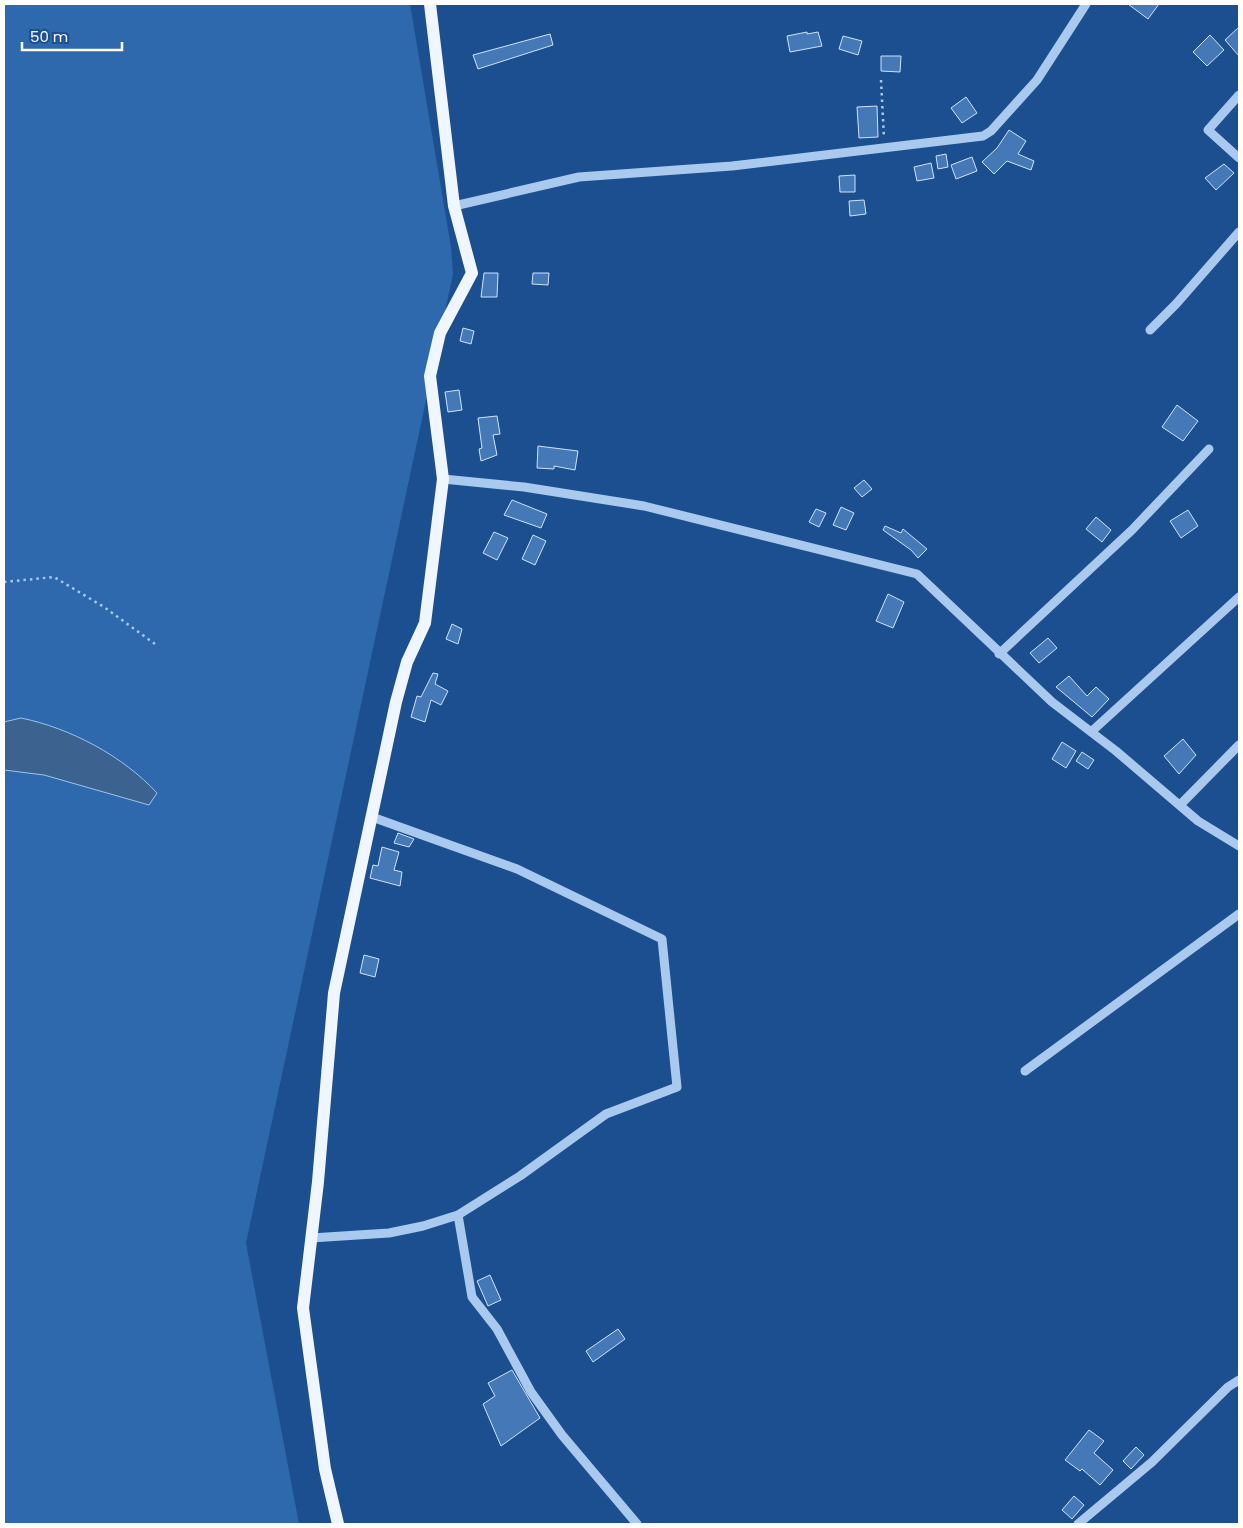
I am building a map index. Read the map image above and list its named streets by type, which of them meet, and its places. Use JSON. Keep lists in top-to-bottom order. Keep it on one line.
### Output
{"scale_bar":"50 m"}
